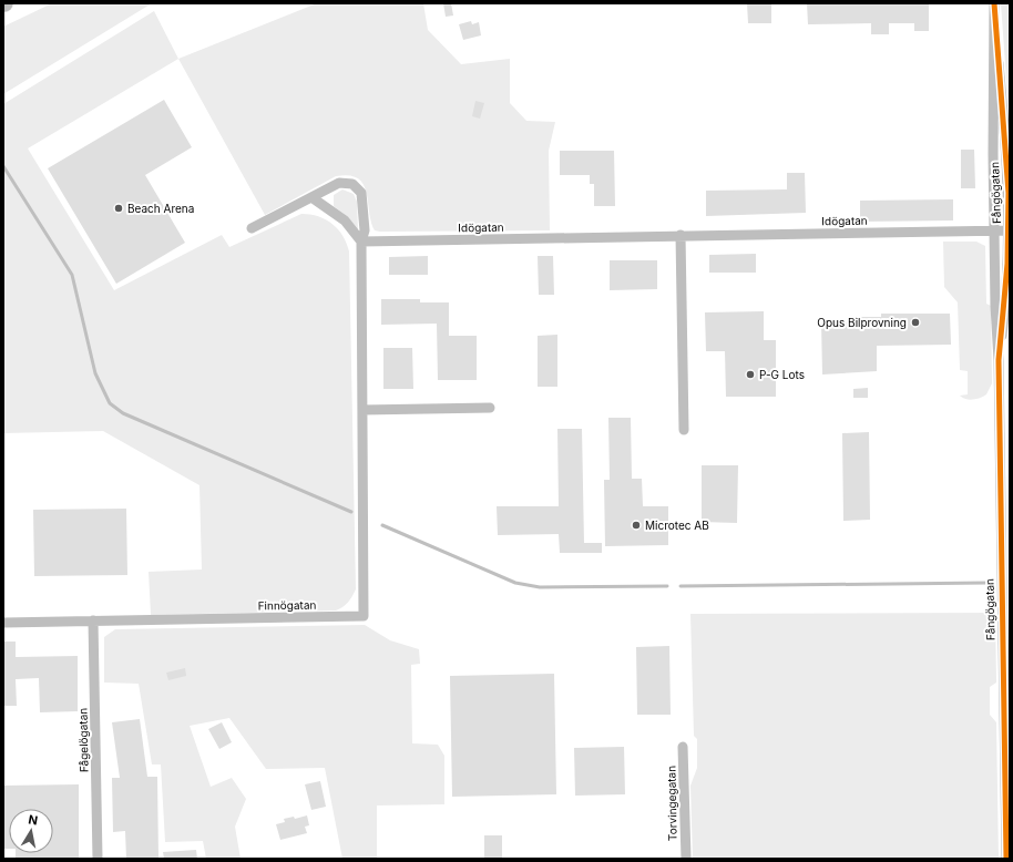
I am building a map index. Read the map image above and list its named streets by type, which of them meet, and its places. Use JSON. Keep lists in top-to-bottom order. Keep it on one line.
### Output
{"streets":{"street":["Fångögatan","Idögatan","Finnögatan","Fågelögatan","Torvingegatan"]},"crossings":[["Fångögatan","Idögatan"],["Idögatan","Finnögatan"],["Finnögatan","Fågelögatan"]],"places":["Beach Arena","Opus Bilprovning","P-G Lots","Microtec AB"],"north":"top"}
